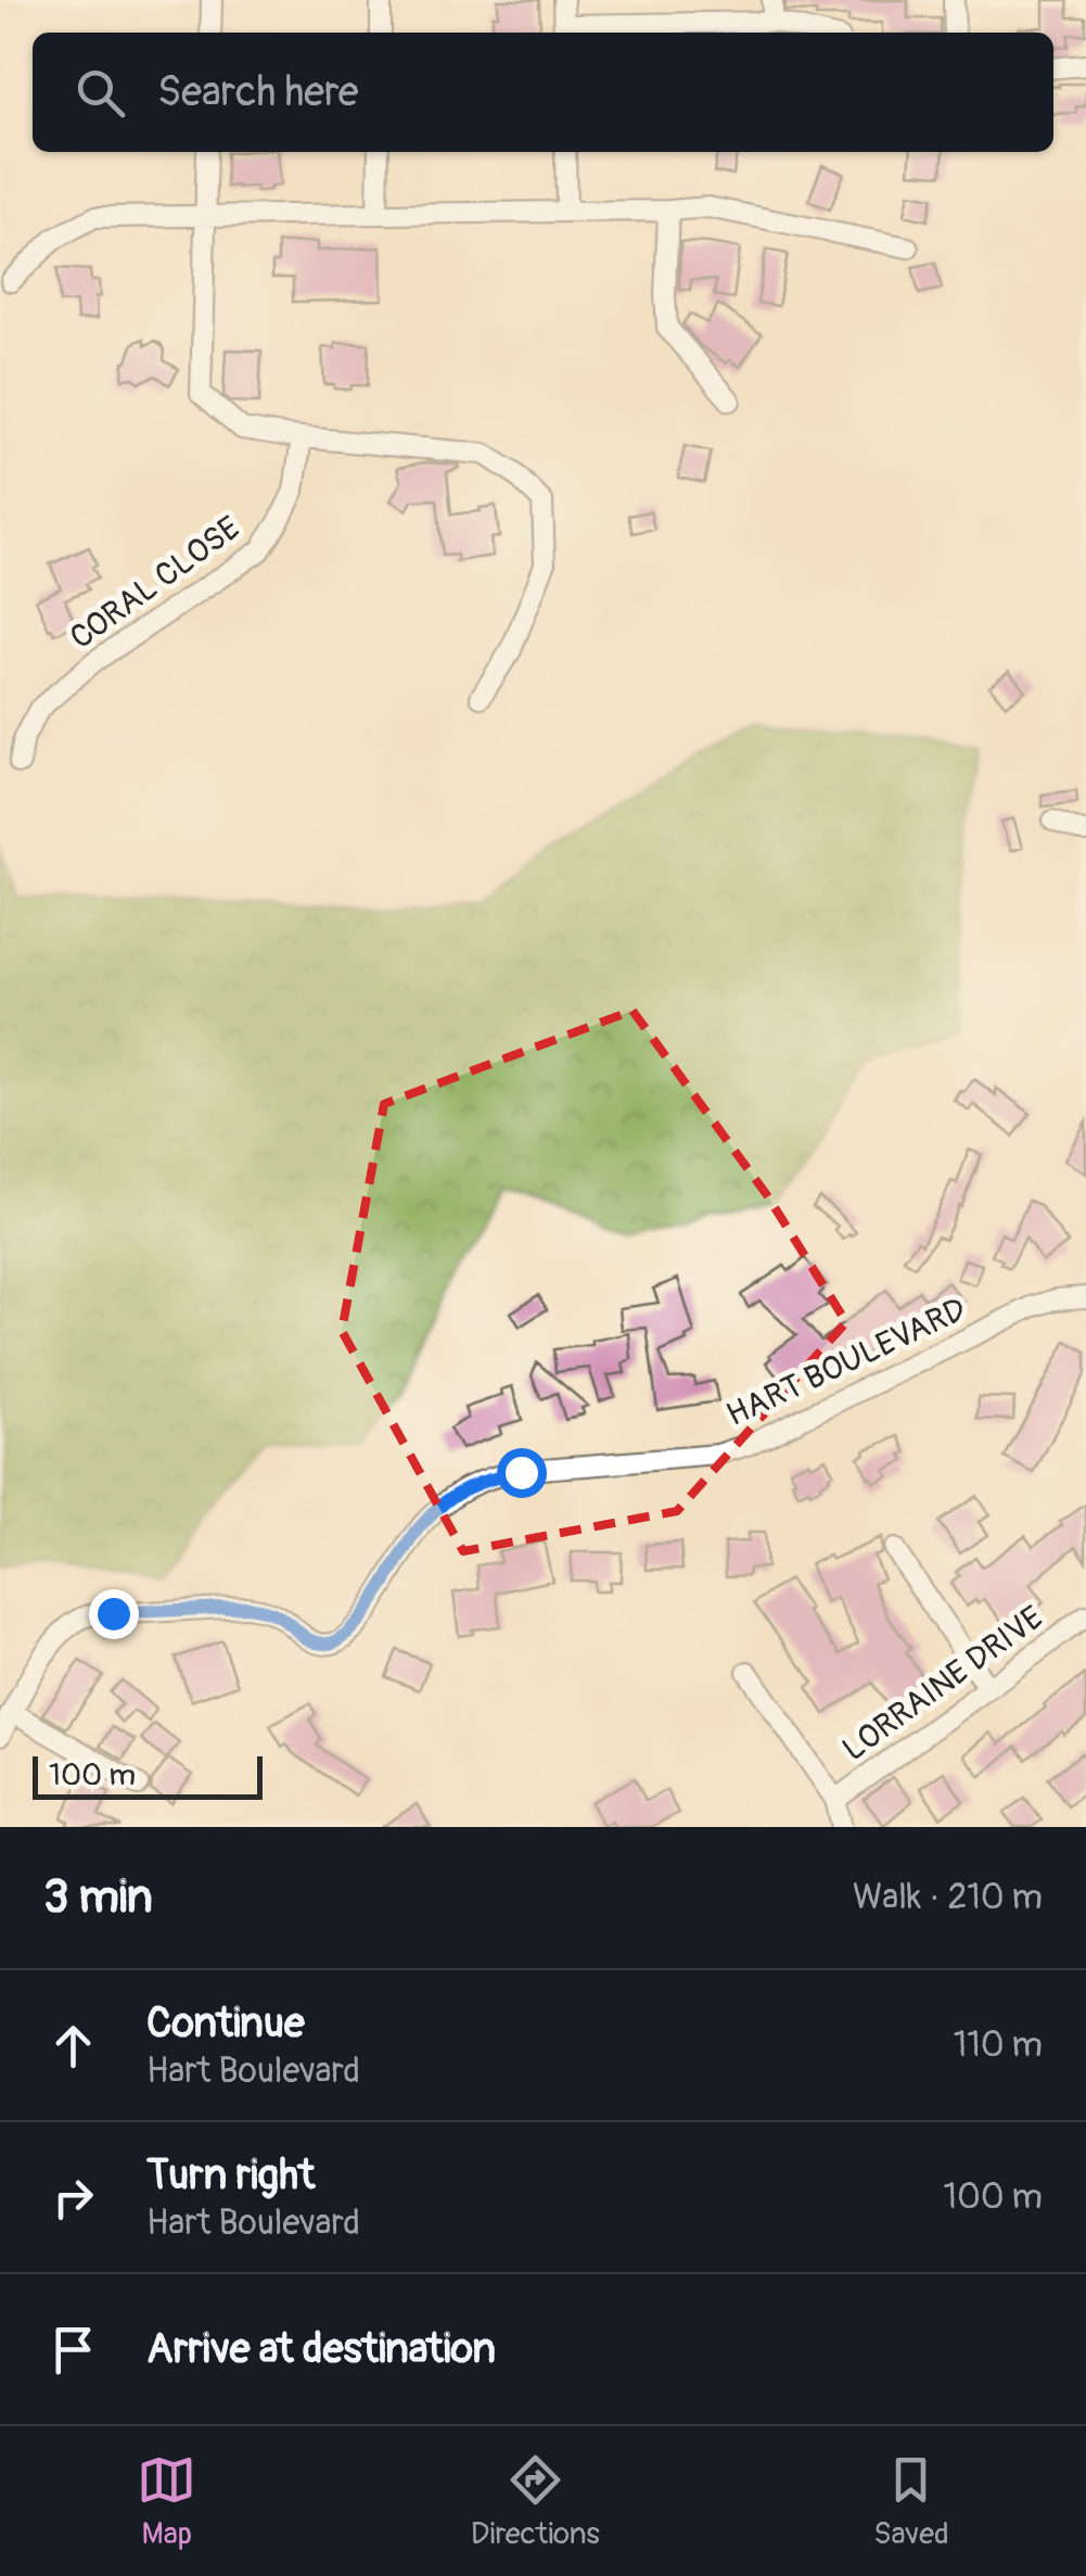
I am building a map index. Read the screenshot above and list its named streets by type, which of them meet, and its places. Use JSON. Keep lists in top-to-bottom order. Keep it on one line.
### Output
{"streets":{"street":["CORAL CLOSE","HART BOULEVARD","LORRAINE DRIVE"]},"scale_bar":"100 m","page":{"search":"Search here","scale":"100 m","heading":["3 min","Walk · 210 m"],"list":[["Continue","Hart Boulevard","110 m"],["Turn right","Hart Boulevard","100 m"],"Arrive at destination"],"nav":["Map","Directions","Saved"]}}
